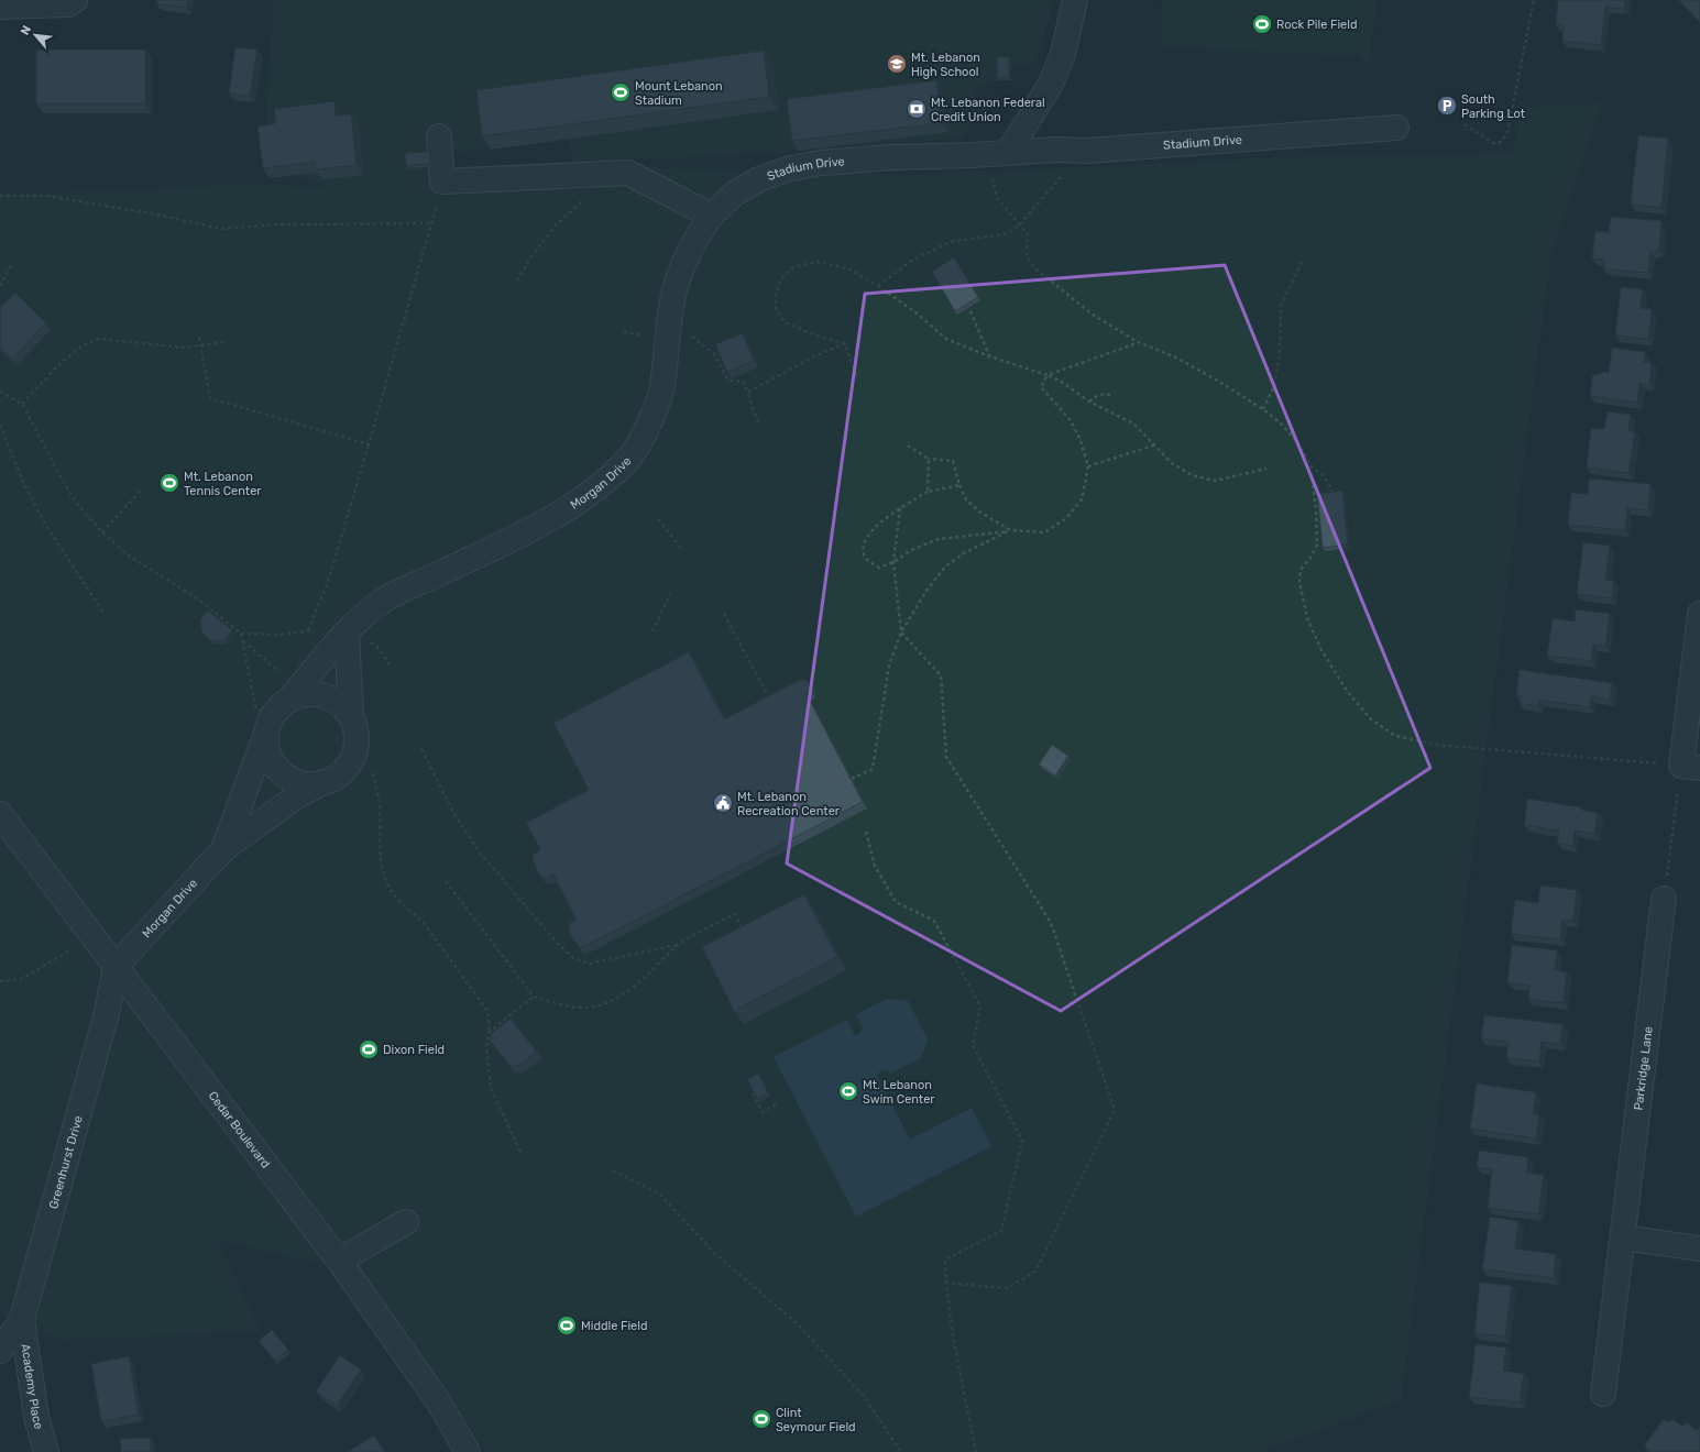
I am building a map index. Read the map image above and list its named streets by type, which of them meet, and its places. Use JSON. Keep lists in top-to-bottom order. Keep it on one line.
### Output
{"streets":{"street":["Stadium Drive","Morgan Drive","Parkridge Lane","Cedar Boulevard","Greenhurst Drive","Academy Place"]},"crossings":[["Stadium Drive","Morgan Drive"],["Morgan Drive","Cedar Boulevard"],["Morgan Drive","Greenhurst Drive"],["Cedar Boulevard","Greenhurst Drive"],["Greenhurst Drive","Academy Place"]],"places":{"sports":["Rock Pile Field","Mount Lebanon Stadium","Mt. Lebanon Tennis Center","Dixon Field","Mt. Lebanon Swim Center","Middle Field","Clint Seymour Field"],"school or university":["Mt. Lebanon High School"],"parking":["South Parking Lot"],"bank":["Mt. Lebanon Federal Credit Union"],"public building":["Mt. Lebanon Recreation Center"]},"north":"top left"}
